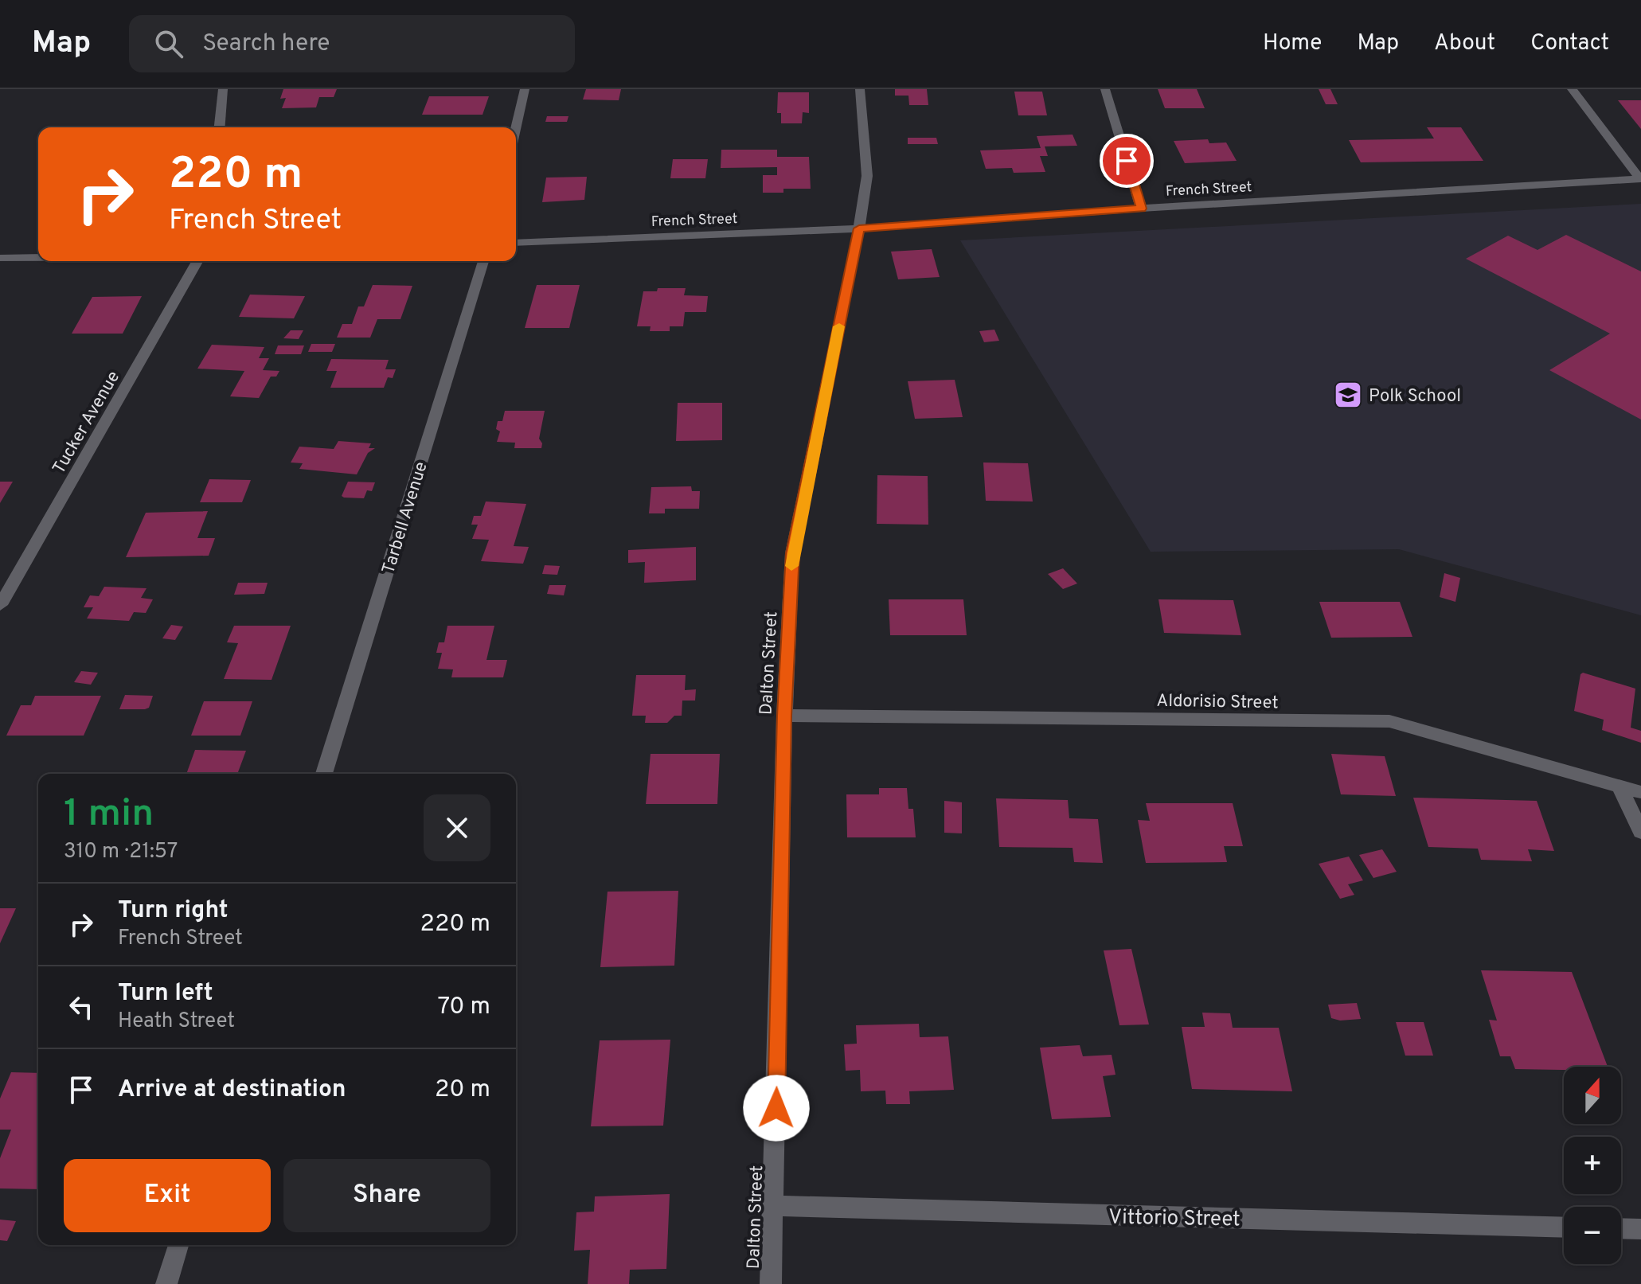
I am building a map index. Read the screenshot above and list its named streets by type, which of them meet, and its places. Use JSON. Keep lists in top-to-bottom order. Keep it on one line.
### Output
{"streets":{"street":["French Street","Tucker Avenue","Tarbell Avenue","Dalton Street","Aldorisio Street","Vittorio Street"]},"crossings":[["French Street","Dalton Street"],["Dalton Street","Aldorisio Street"],["Dalton Street","Vittorio Street"]],"places":{"school or university":["Polk School"]},"north":"top","page":{"header":"Map","search":"Search here","nav":["Home","Map","About","Contact"],"turn":["220 m","French Street"],"heading":["1 min","310 m · 21:57"],"list":[{"name":"Turn right","note":"French Street","value":"220 m"},{"name":"Turn left","note":"Heath Street","value":"70 m"},{"name":"Arrive at destination","value":"20 m"}],"map_buttons":["+","−"],"buttons":["Exit","Share"]}}
